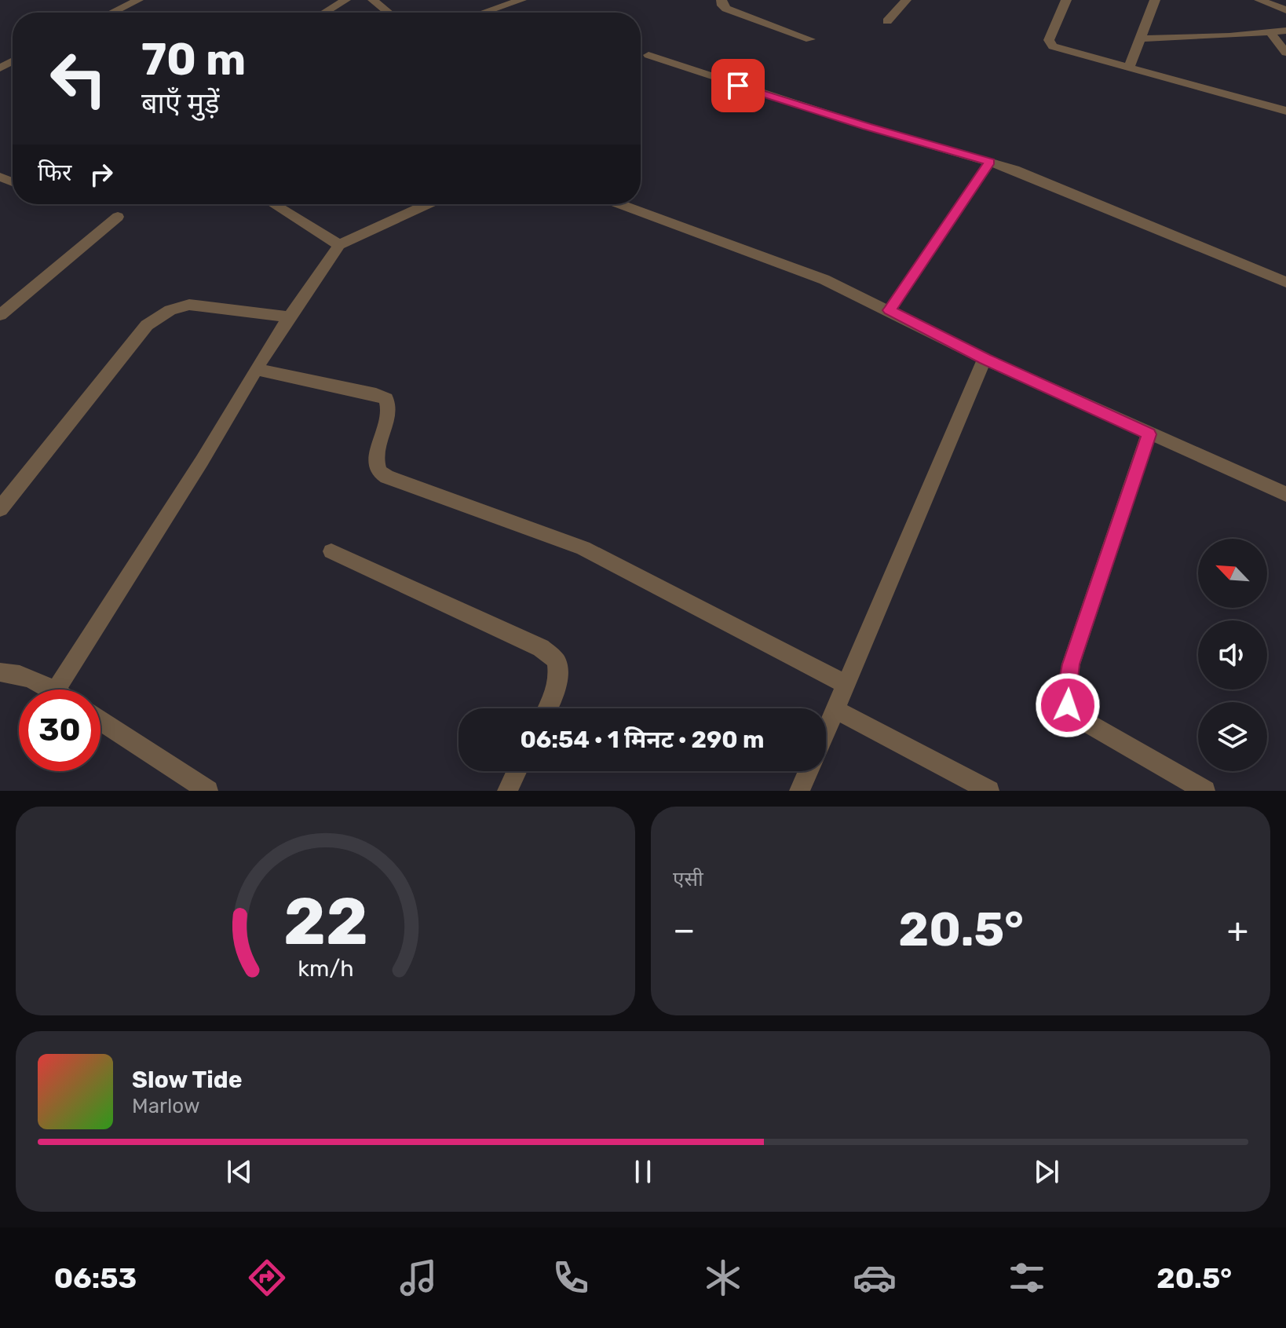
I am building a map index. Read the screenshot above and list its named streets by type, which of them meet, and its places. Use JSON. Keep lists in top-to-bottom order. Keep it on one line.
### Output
{"north":"top left","page":{"turn":["70 m","बाएँ मुड़ें"],"then":"फिर","limit":"30","trip":"06:54 · 1 मिनट · 290 m","tile":"एसी","heat":["−","20.5°","+"],"song":["Slow Tide","Marlow"],"tabs":["06:53","20.5°"],"gauge":["22","km/h"]}}
